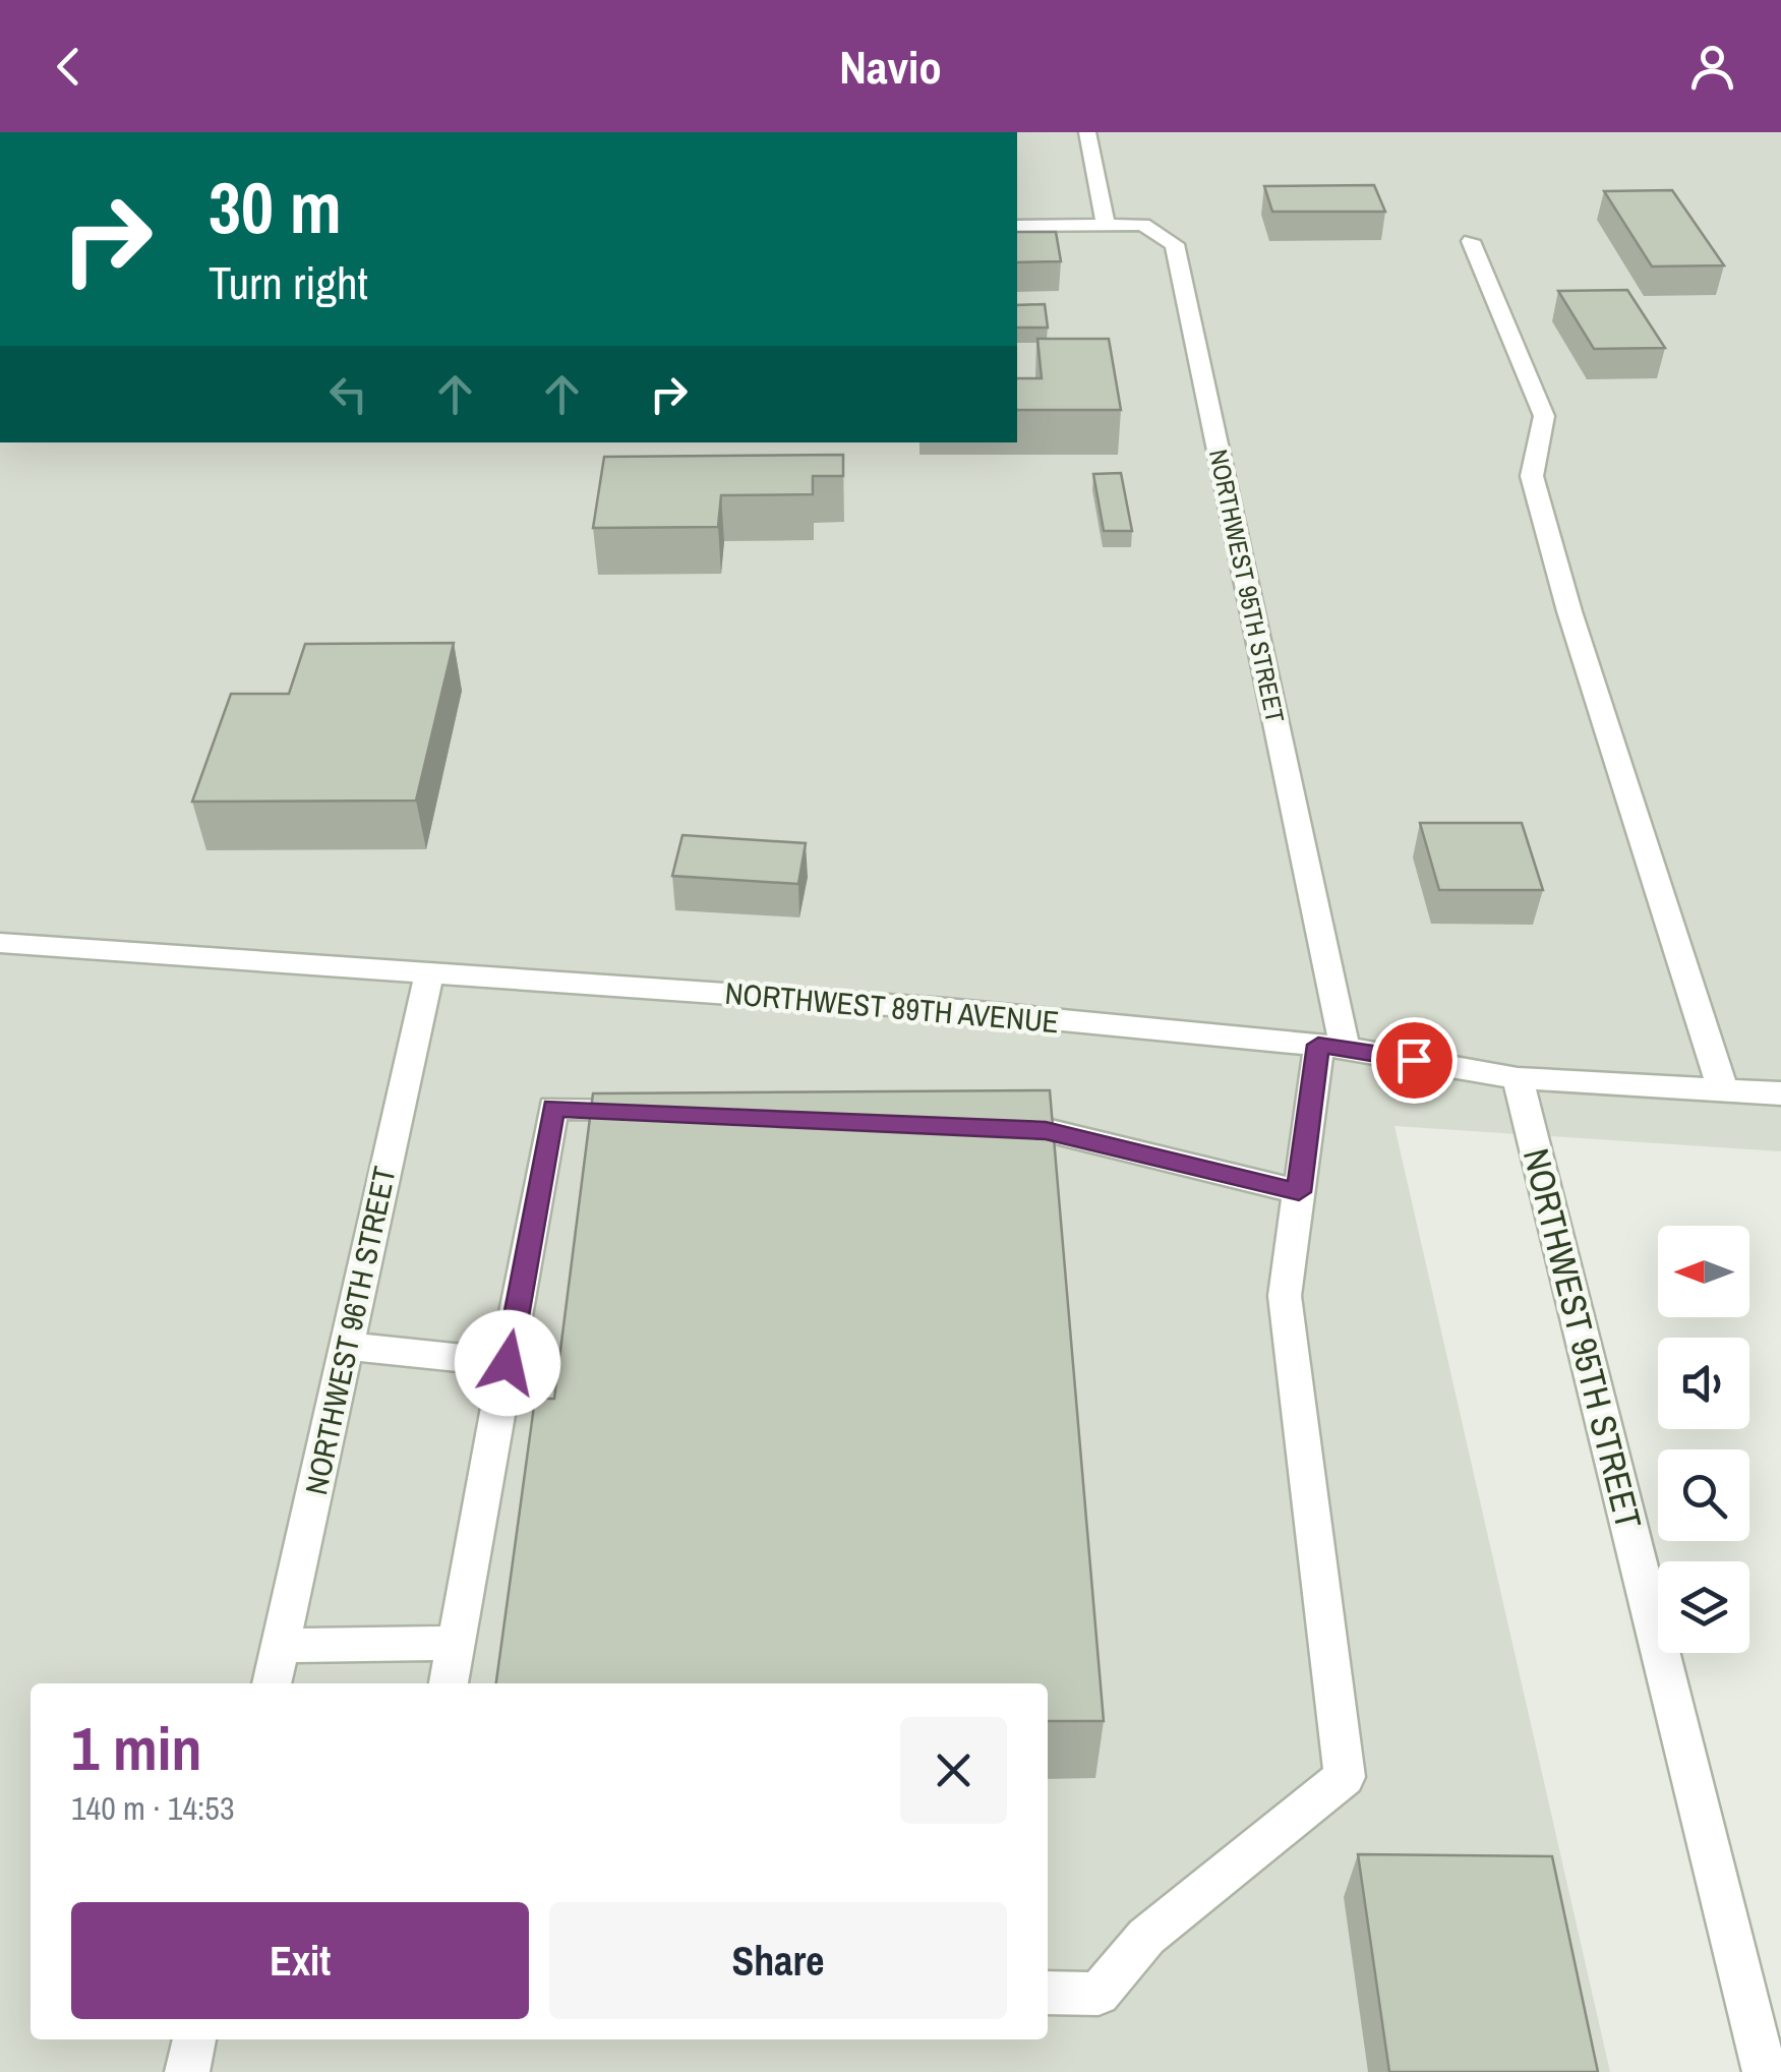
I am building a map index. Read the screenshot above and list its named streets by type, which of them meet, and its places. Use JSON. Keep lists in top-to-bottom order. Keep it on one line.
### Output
{"streets":{"street":["NORTHWEST 95TH STREET","NORTHWEST 89TH AVENUE","NORTHWEST 96TH STREET"]},"crossings":[["NORTHWEST 95TH STREET","NORTHWEST 89TH AVENUE"],["NORTHWEST 89TH AVENUE","NORTHWEST 96TH STREET"]],"north":"left","page":{"header":"Navio","turn":["30 m","Turn right"],"heading":["1 min","140 m · 14:53"],"buttons":["Exit","Share"]}}
